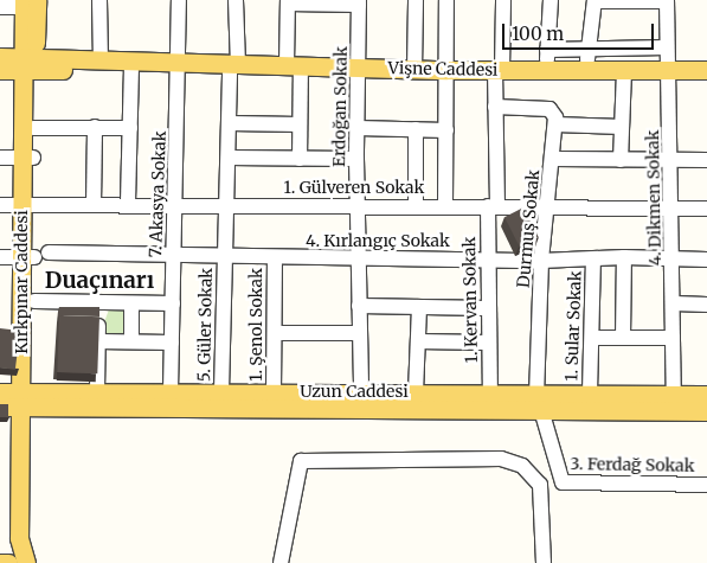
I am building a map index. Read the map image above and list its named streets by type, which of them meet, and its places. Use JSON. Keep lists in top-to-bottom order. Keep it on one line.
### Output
{"streets":{"main road":["Vişne Caddesi","Kırkpınar Caddesi","Uzun Caddesi"],"street":["Erdoğan Sokak","1. Gülveren Sokak","7. Akasya Sokak","4. Dikmen Sokak","Durmuş Sokak","4. Kırlangıç Sokak","1. Kervan Sokak","5. Güler Sokak","1. Şenol Sokak","1. Sular Sokak","3. Ferdağ Sokak"]},"crossings":[["Vişne Caddesi","Erdoğan Sokak"],["Vişne Caddesi","7. Akasya Sokak"],["Vişne Caddesi","4. Dikmen Sokak"],["Vişne Caddesi","Kırkpınar Caddesi"],["Vişne Caddesi","1. Kervan Sokak"],["Vişne Caddesi","5. Güler Sokak"],["Erdoğan Sokak","1. Gülveren Sokak"],["Erdoğan Sokak","4. Kırlangıç Sokak"],["Erdoğan Sokak","Uzun Caddesi"],["1. Gülveren Sokak","7. Akasya Sokak"],["1. Gülveren Sokak","4. Dikmen Sokak"],["1. Gülveren Sokak","Durmuş Sokak"],["1. Gülveren Sokak","Kırkpınar Caddesi"],["1. Gülveren Sokak","1. Kervan Sokak"],["1. Gülveren Sokak","5. Güler Sokak"],["7. Akasya Sokak","4. Kırlangıç Sokak"],["7. Akasya Sokak","Uzun Caddesi"],["4. Dikmen Sokak","4. Kırlangıç Sokak"],["4. Dikmen Sokak","Uzun Caddesi"],["Durmuş Sokak","4. Kırlangıç Sokak"],["Durmuş Sokak","Uzun Caddesi"],["Durmuş Sokak","3. Ferdağ Sokak"],["4. Kırlangıç Sokak","Kırkpınar Caddesi"],["4. Kırlangıç Sokak","1. Kervan Sokak"],["4. Kırlangıç Sokak","5. Güler Sokak"],["4. Kırlangıç Sokak","1. Şenol Sokak"],["4. Kırlangıç Sokak","1. Sular Sokak"],["Kırkpınar Caddesi","Uzun Caddesi"],["1. Kervan Sokak","Uzun Caddesi"],["5. Güler Sokak","Uzun Caddesi"],["1. Şenol Sokak","Uzun Caddesi"],["1. Sular Sokak","Uzun Caddesi"],["Uzun Caddesi","3. Ferdağ Sokak"]],"districts":["Duaçınarı"],"scale_bar":"100 m"}
